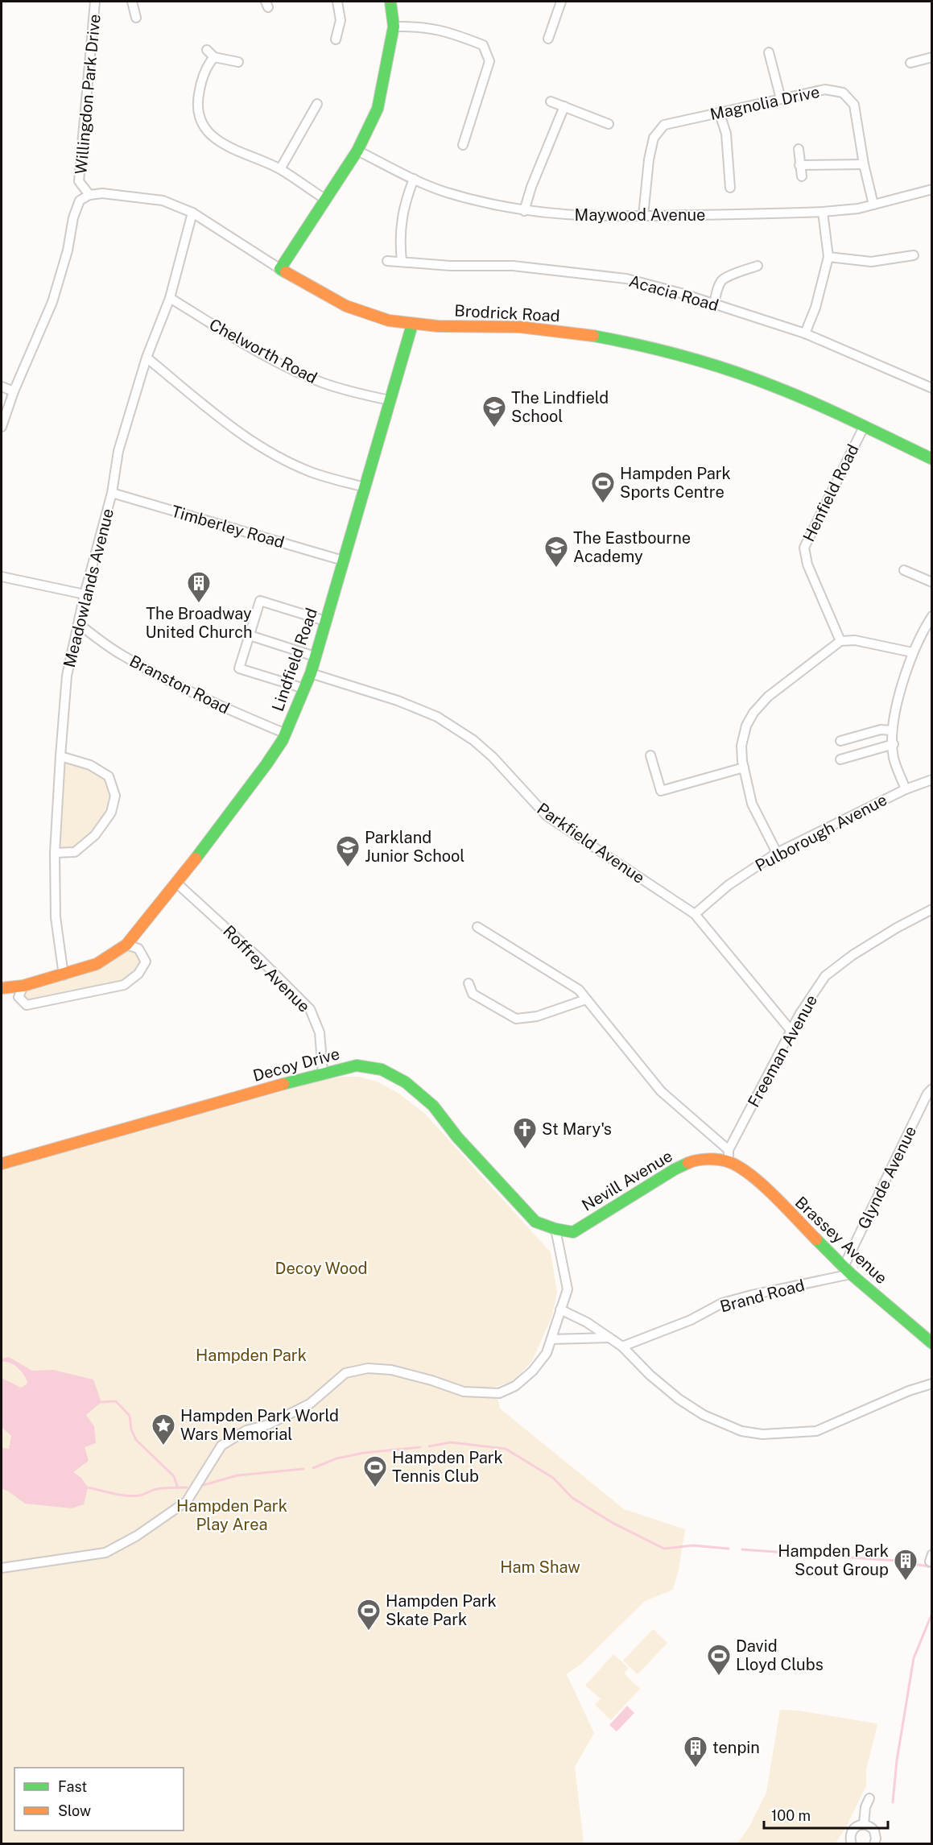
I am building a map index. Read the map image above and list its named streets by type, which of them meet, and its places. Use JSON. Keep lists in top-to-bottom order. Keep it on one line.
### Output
{"streets":{"street":["Willingdon Park Drive","Magnolia Drive","Maywood Avenue","Acacia Road","Brodrick Road","Chelworth Road","Henfield Road","Timberley Road","Meadowlands Avenue","Lindfield Road","Branston Road","Pulborough Avenue","Parkfield Avenue","Roffrey Avenue","Freeman Avenue","Decoy Drive","Glynde Avenue","Nevill Avenue","Brassey Avenue","Brand Road"]},"crossings":[["Willingdon Park Drive","Brodrick Road"],["Magnolia Drive","Maywood Avenue"],["Brodrick Road","Henfield Road"],["Brodrick Road","Meadowlands Avenue"],["Brodrick Road","Lindfield Road"],["Chelworth Road","Meadowlands Avenue"],["Chelworth Road","Lindfield Road"],["Timberley Road","Meadowlands Avenue"],["Timberley Road","Lindfield Road"],["Meadowlands Avenue","Lindfield Road"],["Meadowlands Avenue","Branston Road"],["Lindfield Road","Branston Road"],["Lindfield Road","Parkfield Avenue"],["Lindfield Road","Roffrey Avenue"],["Pulborough Avenue","Parkfield Avenue"],["Parkfield Avenue","Freeman Avenue"],["Roffrey Avenue","Decoy Drive"],["Freeman Avenue","Nevill Avenue"],["Freeman Avenue","Brassey Avenue"],["Decoy Drive","Nevill Avenue"],["Glynde Avenue","Brassey Avenue"],["Glynde Avenue","Brand Road"],["Nevill Avenue","Brassey Avenue"],["Brassey Avenue","Brand Road"]],"parks":["Decoy Wood","Hampden Park","Hampden Park Play Area","Ham Shaw"],"places":{"school or university":["The Lindfield School","The Eastbourne Academy","Parkland Junior School"],"sports":["Hampden Park Sports Centre","Hampden Park Tennis Club","Hampden Park Skate Park","David Lloyd Clubs"],"building":["The Broadway United Church","Hampden Park Scout Group","tenpin"],"church":["St Mary's"],"place":["Hampden Park World Wars Memorial"]},"legend":["Fast","Slow"],"scale_bar":"100 m"}
